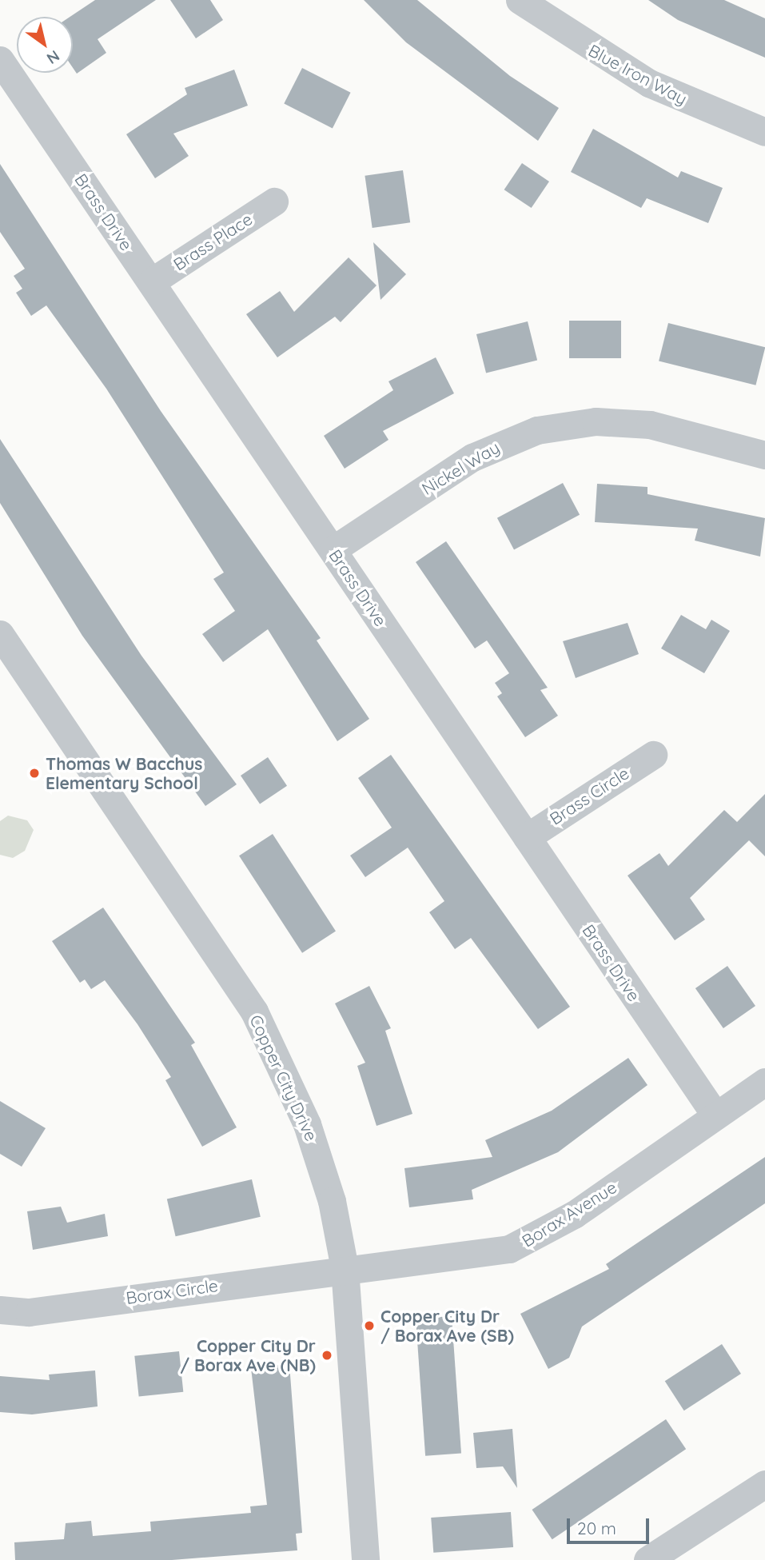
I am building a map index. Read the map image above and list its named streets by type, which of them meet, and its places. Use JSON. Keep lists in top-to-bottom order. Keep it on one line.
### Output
{"streets":{"street":["Blue Iron Way","Brass Drive","Brass Place","Nickel Way","Brass Circle","Copper City Drive","Borax Avenue","Borax Circle"]},"crossings":[["Brass Drive","Brass Place"],["Brass Drive","Nickel Way"],["Brass Drive","Brass Circle"],["Brass Drive","Borax Avenue"],["Copper City Drive","Borax Avenue"],["Copper City Drive","Borax Circle"],["Borax Avenue","Borax Circle"]],"places":["Thomas W Bacchus Elementary School","Copper City Dr / Borax Ave (SB)","Copper City Dr / Borax Ave (NB)"],"scale_bar":"20 m","north":"bottom right"}
